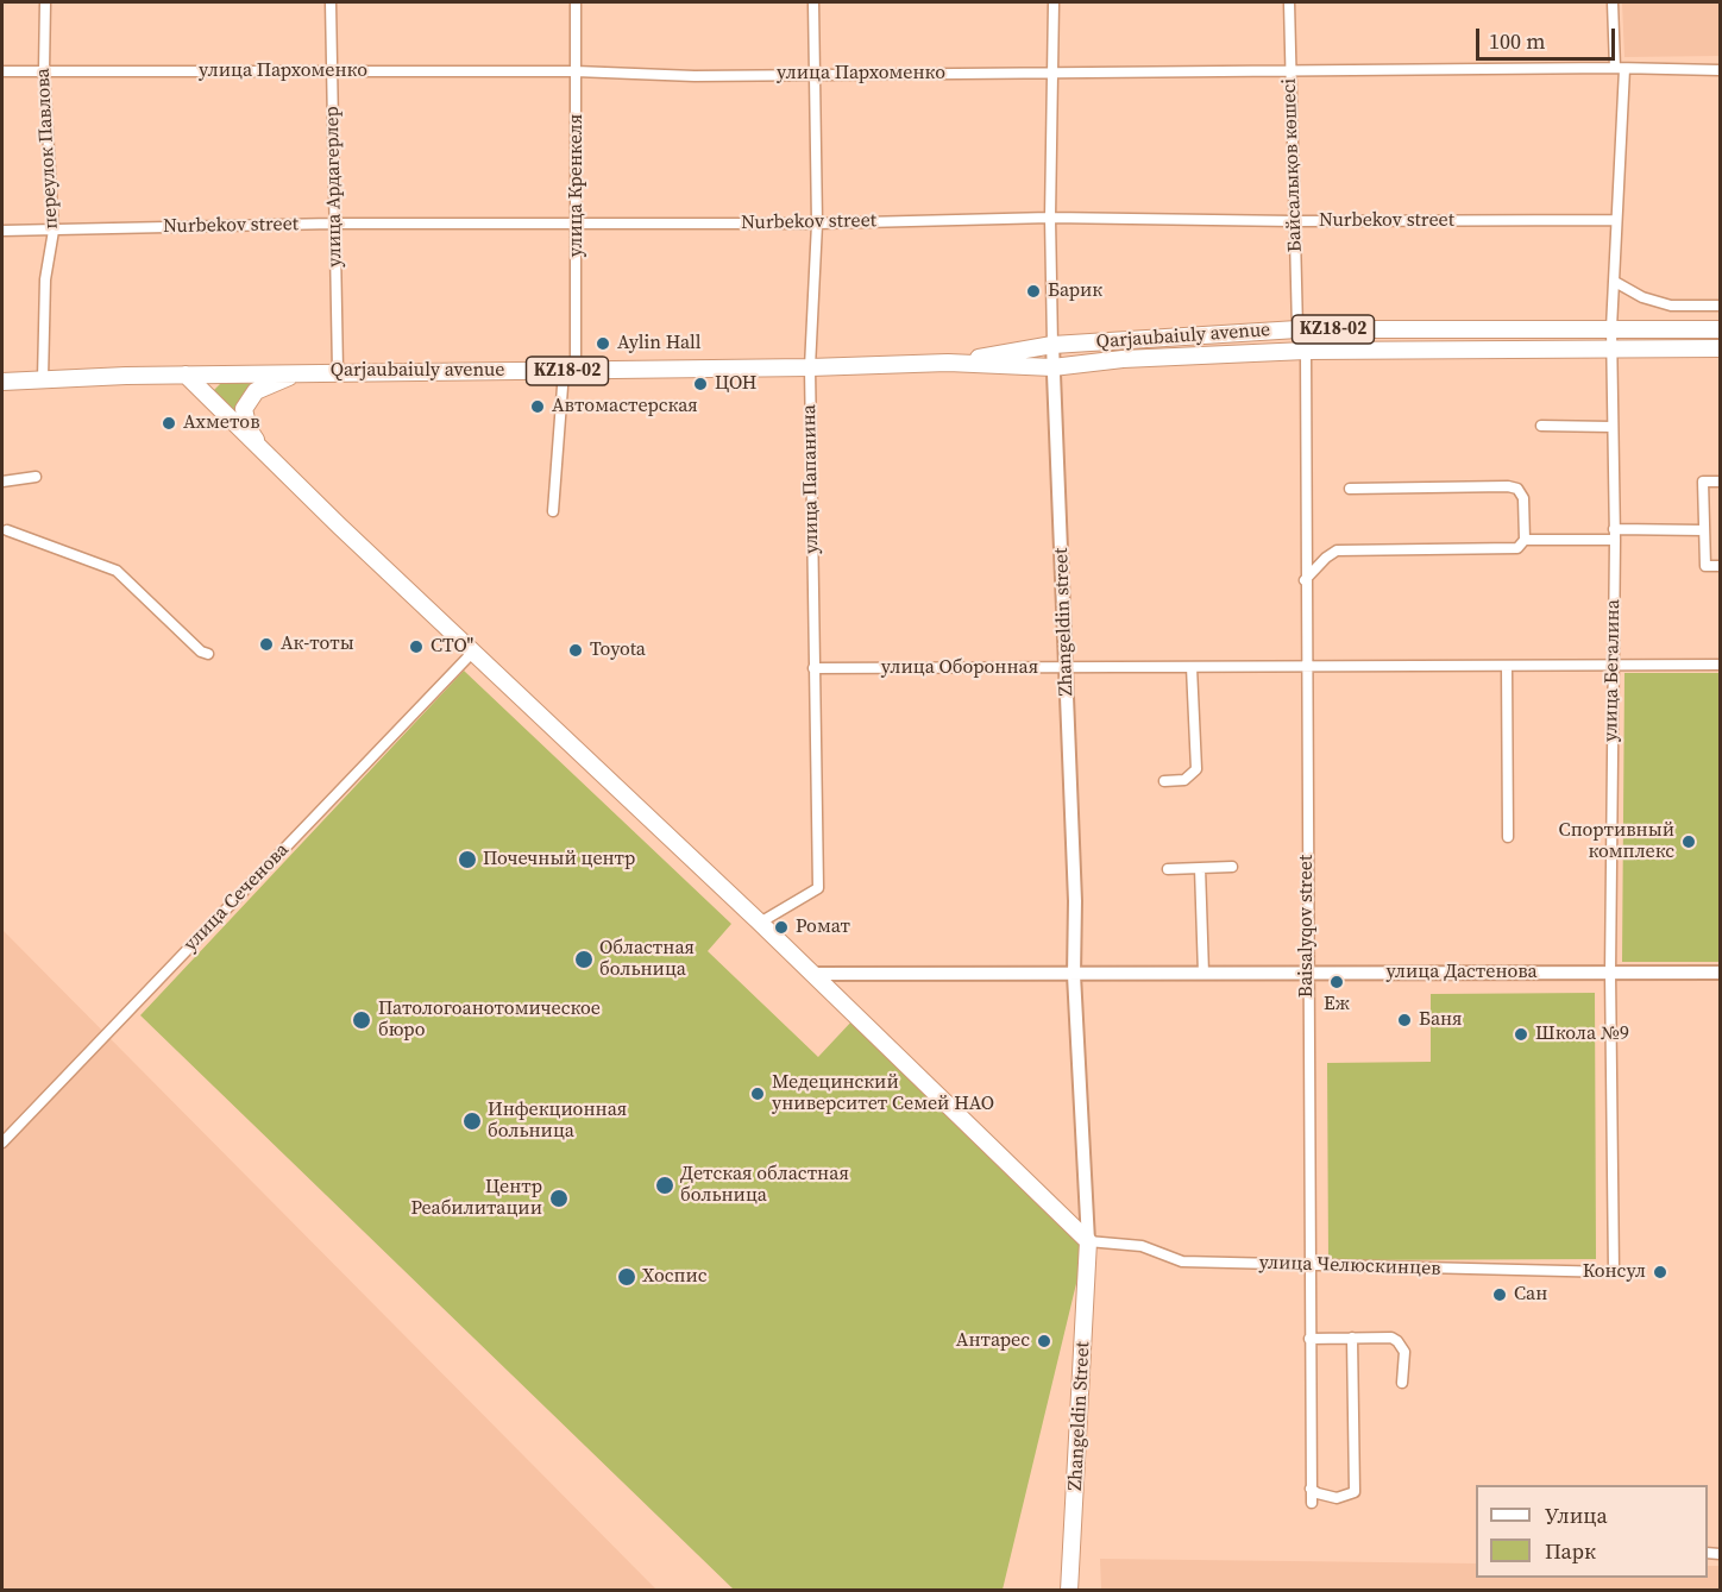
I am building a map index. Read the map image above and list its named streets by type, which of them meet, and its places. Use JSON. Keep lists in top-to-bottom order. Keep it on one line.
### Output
{"streets":{"highway":["KZ18-02","Qarjaubaiuly avenue","Zhangeldin Street"],"street":["улица Пархоменко","переулок Павлова","Байсалықов көшесі","улица Кренкеля","улица Ардагерлер","Nurbekov street","улица Папанина","Zhangeldin street","улица Оборонная","улица Бегалина","улица Сеченова","Baisalyqov street","улица Дастенова","улица Челюскинцев"]},"crossings":[["улица Пархоменко","переулок Павлова"],["улица Пархоменко","Байсалықов көшесі"],["улица Пархоменко","улица Кренкеля"],["улица Пархоменко","улица Ардагерлер"],["улица Пархоменко","улица Папанина"],["улица Пархоменко","Zhangeldin street"],["улица Пархоменко","улица Бегалина"],["переулок Павлова","Nurbekov street"],["переулок Павлова","KZ18-02"],["Байсалықов көшесі","Nurbekov street"],["Байсалықов көшесі","Qarjaubaiuly avenue"],["улица Кренкеля","Nurbekov street"],["улица Кренкеля","Qarjaubaiuly avenue"],["улица Ардагерлер","Nurbekov street"],["улица Ардагерлер","Qarjaubaiuly avenue"],["Nurbekov street","улица Папанина"],["Nurbekov street","Zhangeldin street"],["Nurbekov street","улица Бегалина"],["KZ18-02","Qarjaubaiuly avenue"],["Qarjaubaiuly avenue","улица Папанина"],["Qarjaubaiuly avenue","Zhangeldin street"],["Qarjaubaiuly avenue","улица Бегалина"],["Qarjaubaiuly avenue","Baisalyqov street"],["улица Папанина","улица Оборонная"],["Zhangeldin street","улица Оборонная"],["Zhangeldin street","улица Дастенова"],["Zhangeldin street","улица Челюскинцев"],["Zhangeldin street","Zhangeldin Street"],["улица Оборонная","улица Бегалина"],["улица Оборонная","Baisalyqov street"],["улица Бегалина","улица Дастенова"],["улица Бегалина","улица Челюскинцев"],["Baisalyqov street","улица Дастенова"],["Baisalyqov street","улица Челюскинцев"],["улица Челюскинцев","Zhangeldin Street"]],"places":["Барик","Aylin Hall","ЦОН","Автомастерская","Ахметов","Ак-тоты","СТО\"","Toyota","Спортивный комплекс","Почечный центр","Ромат","Областная больница","Еж","Патологоанотомическое бюро","Баня","Школа №9","Медецинский университет Семей НАО","Инфекционная больница","Детская областная больница","Центр Реабилитации","Консул","Хоспис","Сан","Антарес"],"legend":["Улица","Парк"],"scale_bar":"100 m"}
